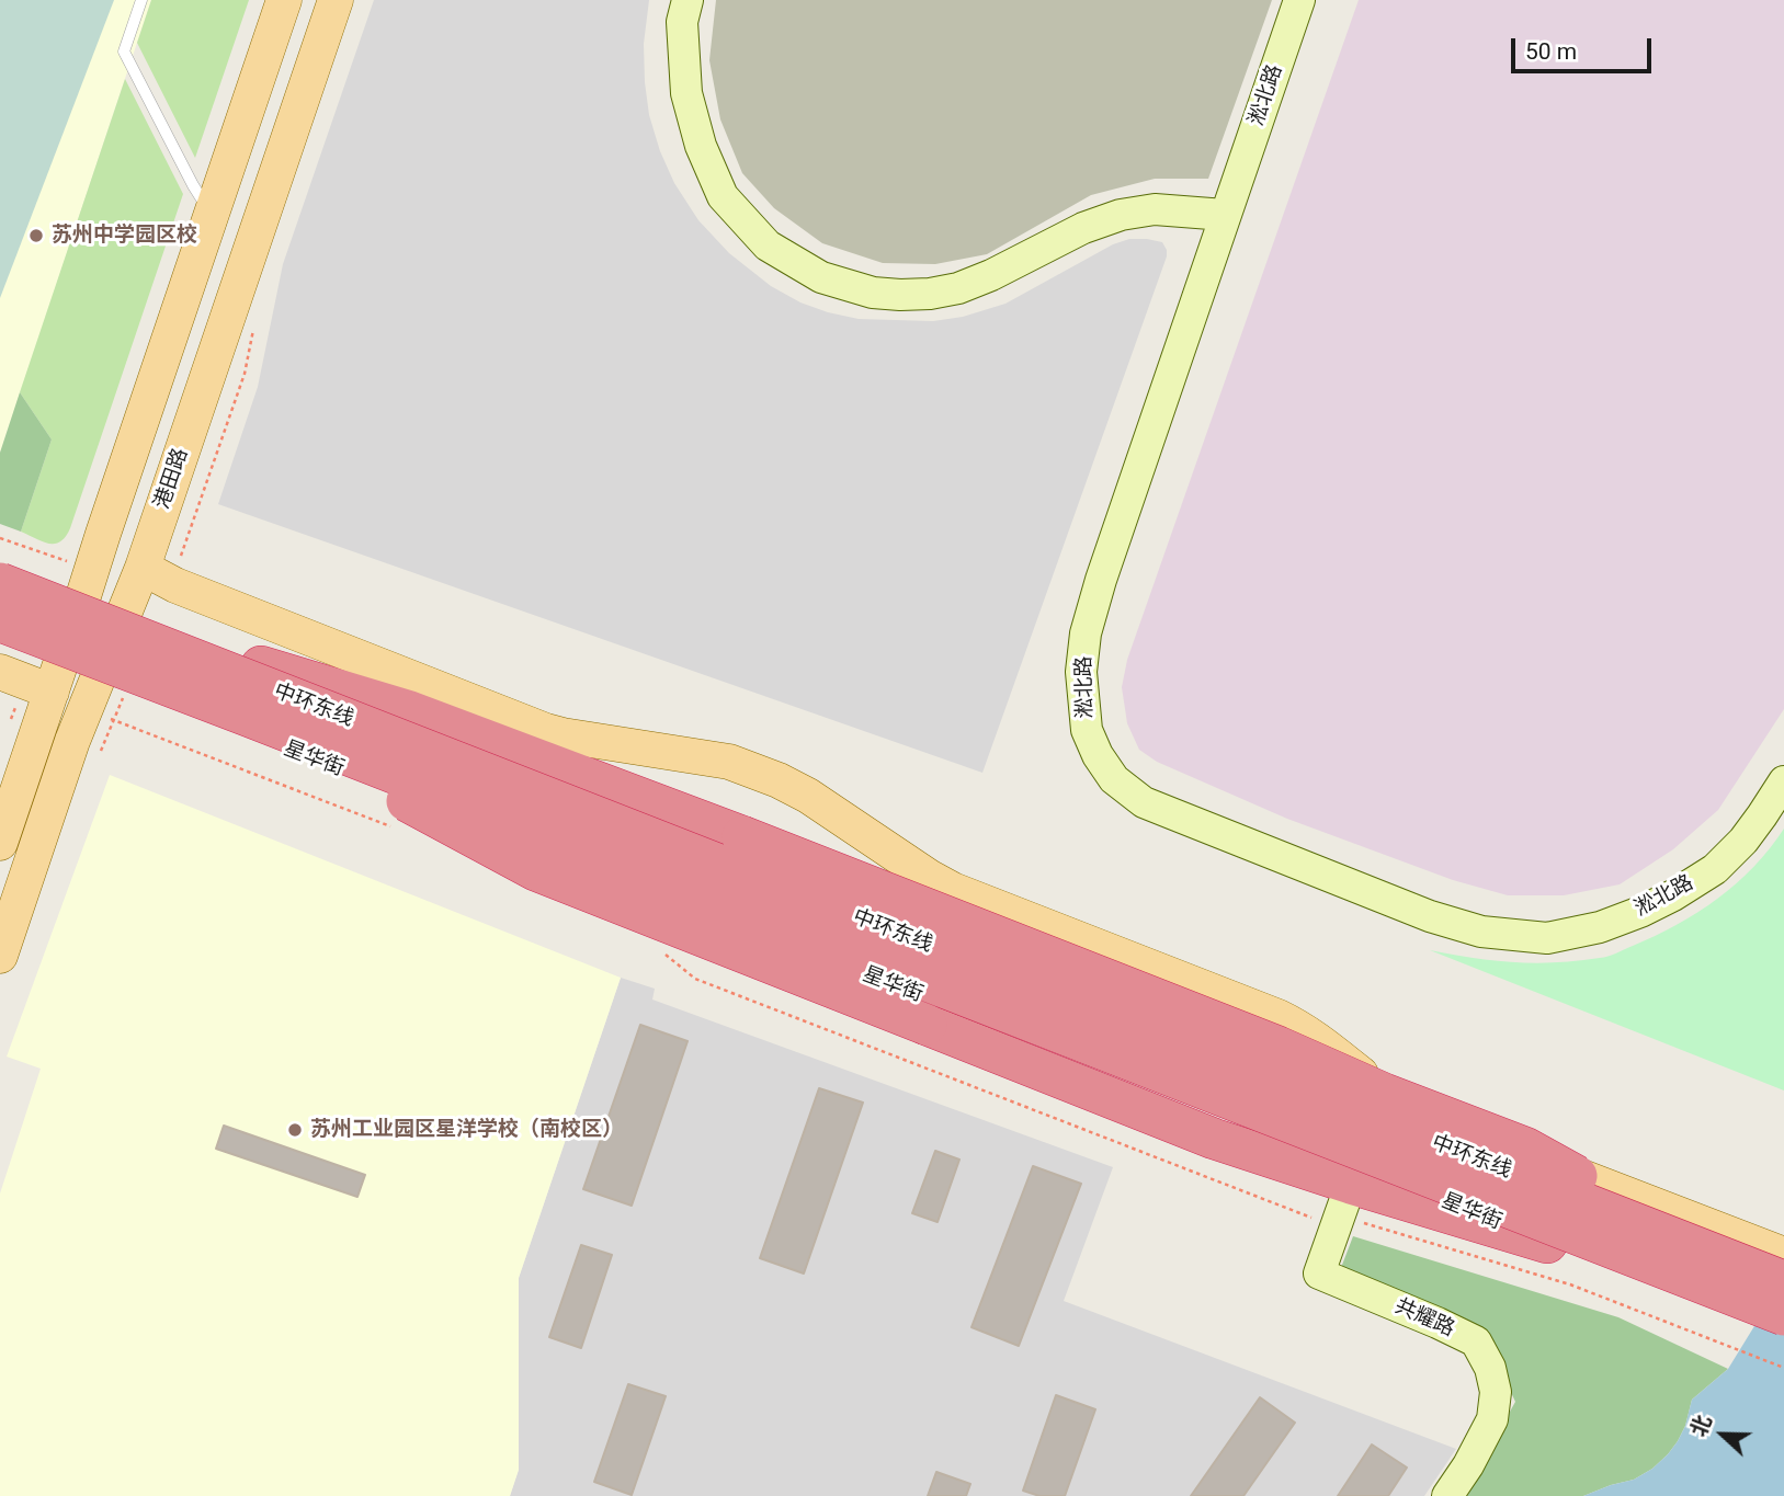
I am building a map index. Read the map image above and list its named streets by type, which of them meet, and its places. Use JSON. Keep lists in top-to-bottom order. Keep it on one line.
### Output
{"streets":{"highway":["中环东线"],"main road":["港田路","星华街"],"street":["淞北路","共耀路"]},"crossings":[["港田路","星华街"],["星华街","共耀路"]],"places":["苏州中学园区校","苏州工业园区星洋学校（南校区）"],"scale_bar":"50 m","north":"left"}
